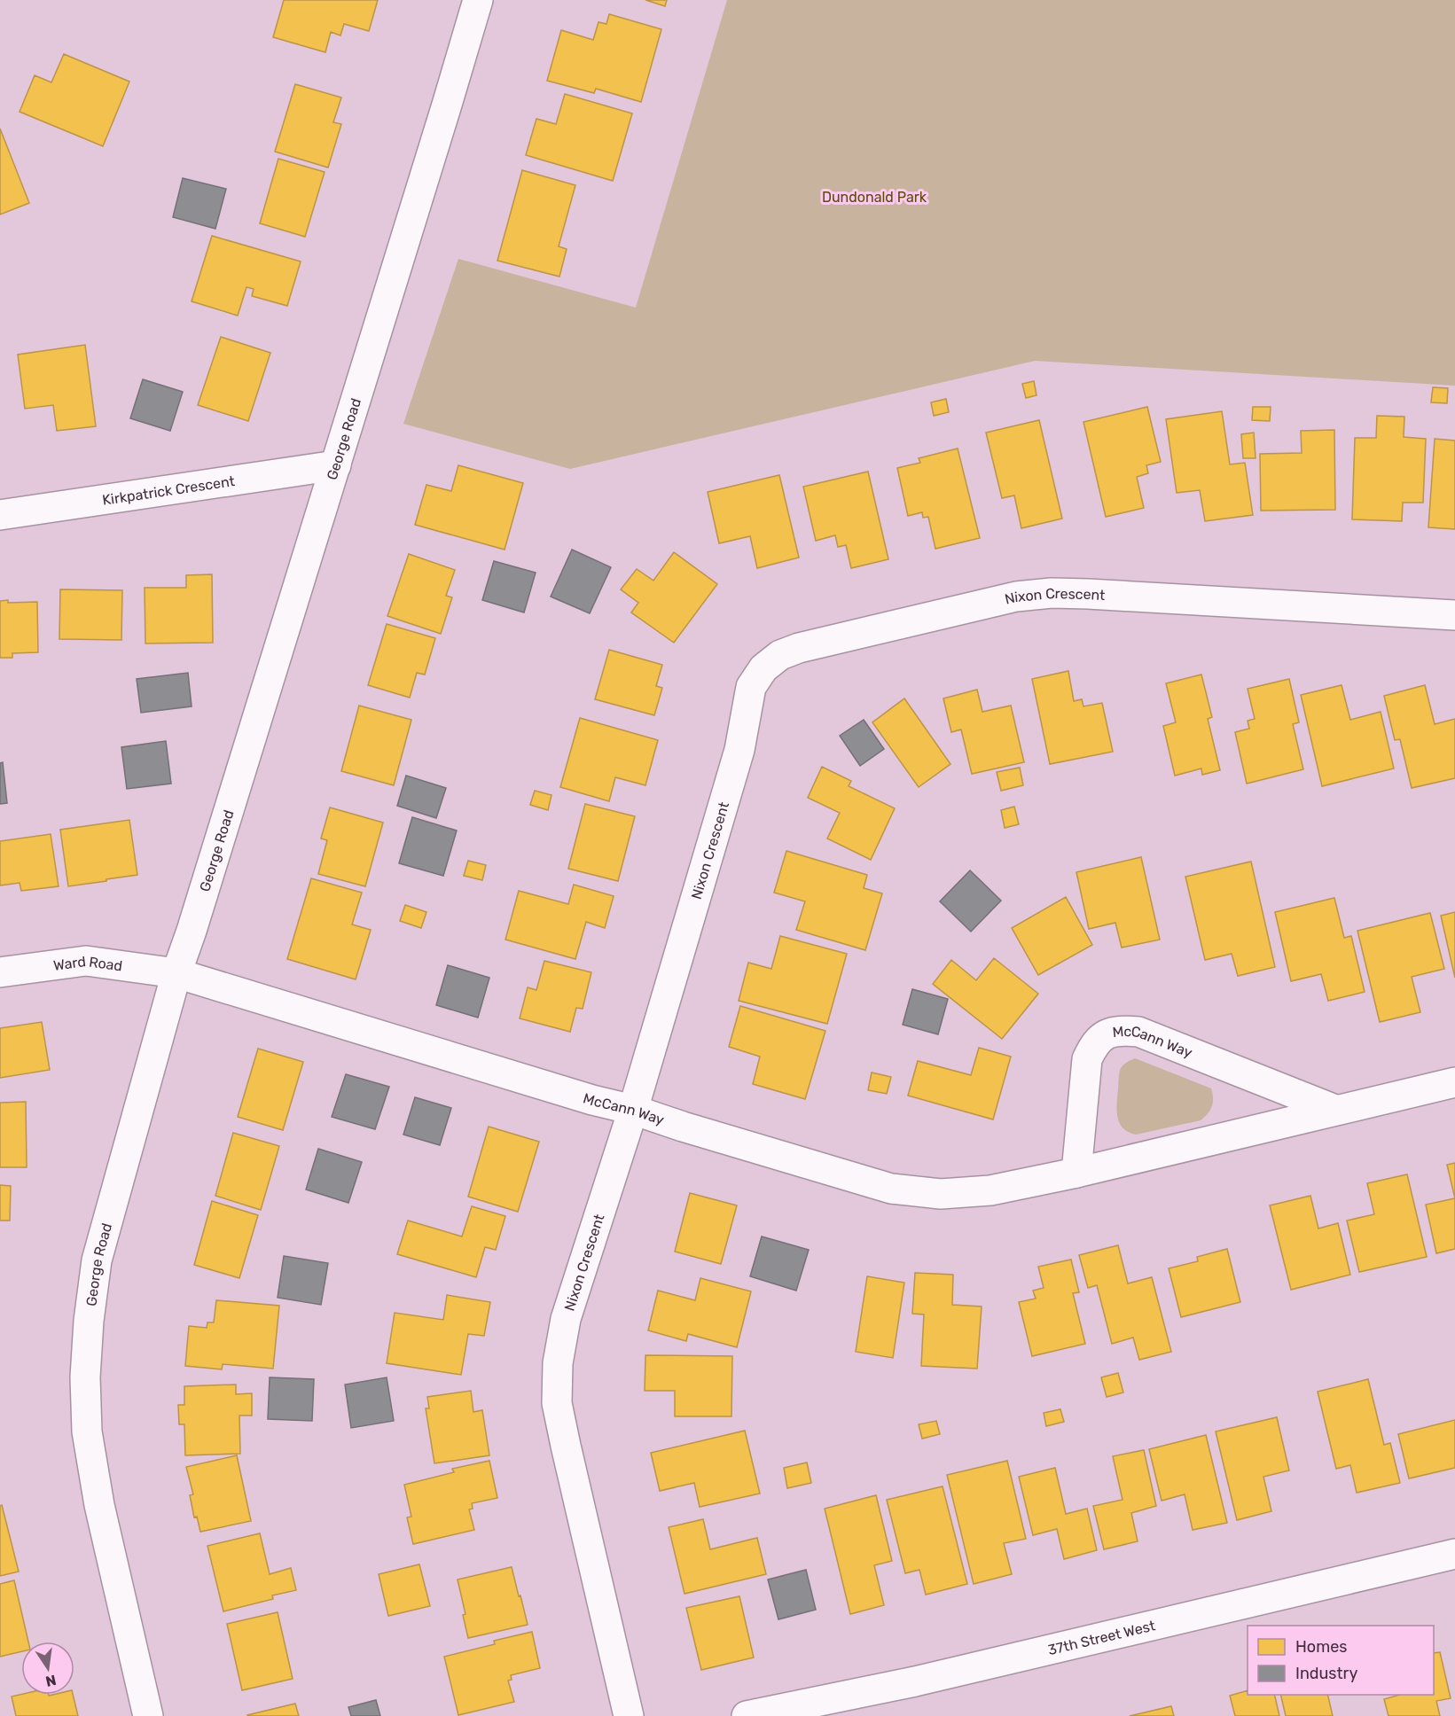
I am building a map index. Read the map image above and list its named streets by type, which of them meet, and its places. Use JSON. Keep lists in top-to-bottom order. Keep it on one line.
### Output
{"streets":{"street":["George Road","Kirkpatrick Crescent","Nixon Crescent","Ward Road","McCann Way","37th Street West"]},"crossings":[["George Road","Kirkpatrick Crescent"],["George Road","Ward Road"],["George Road","McCann Way"],["Nixon Crescent","McCann Way"],["Ward Road","McCann Way"]],"parks":["Dundonald Park"],"legend":["Homes","Industry"],"north":"bottom"}
